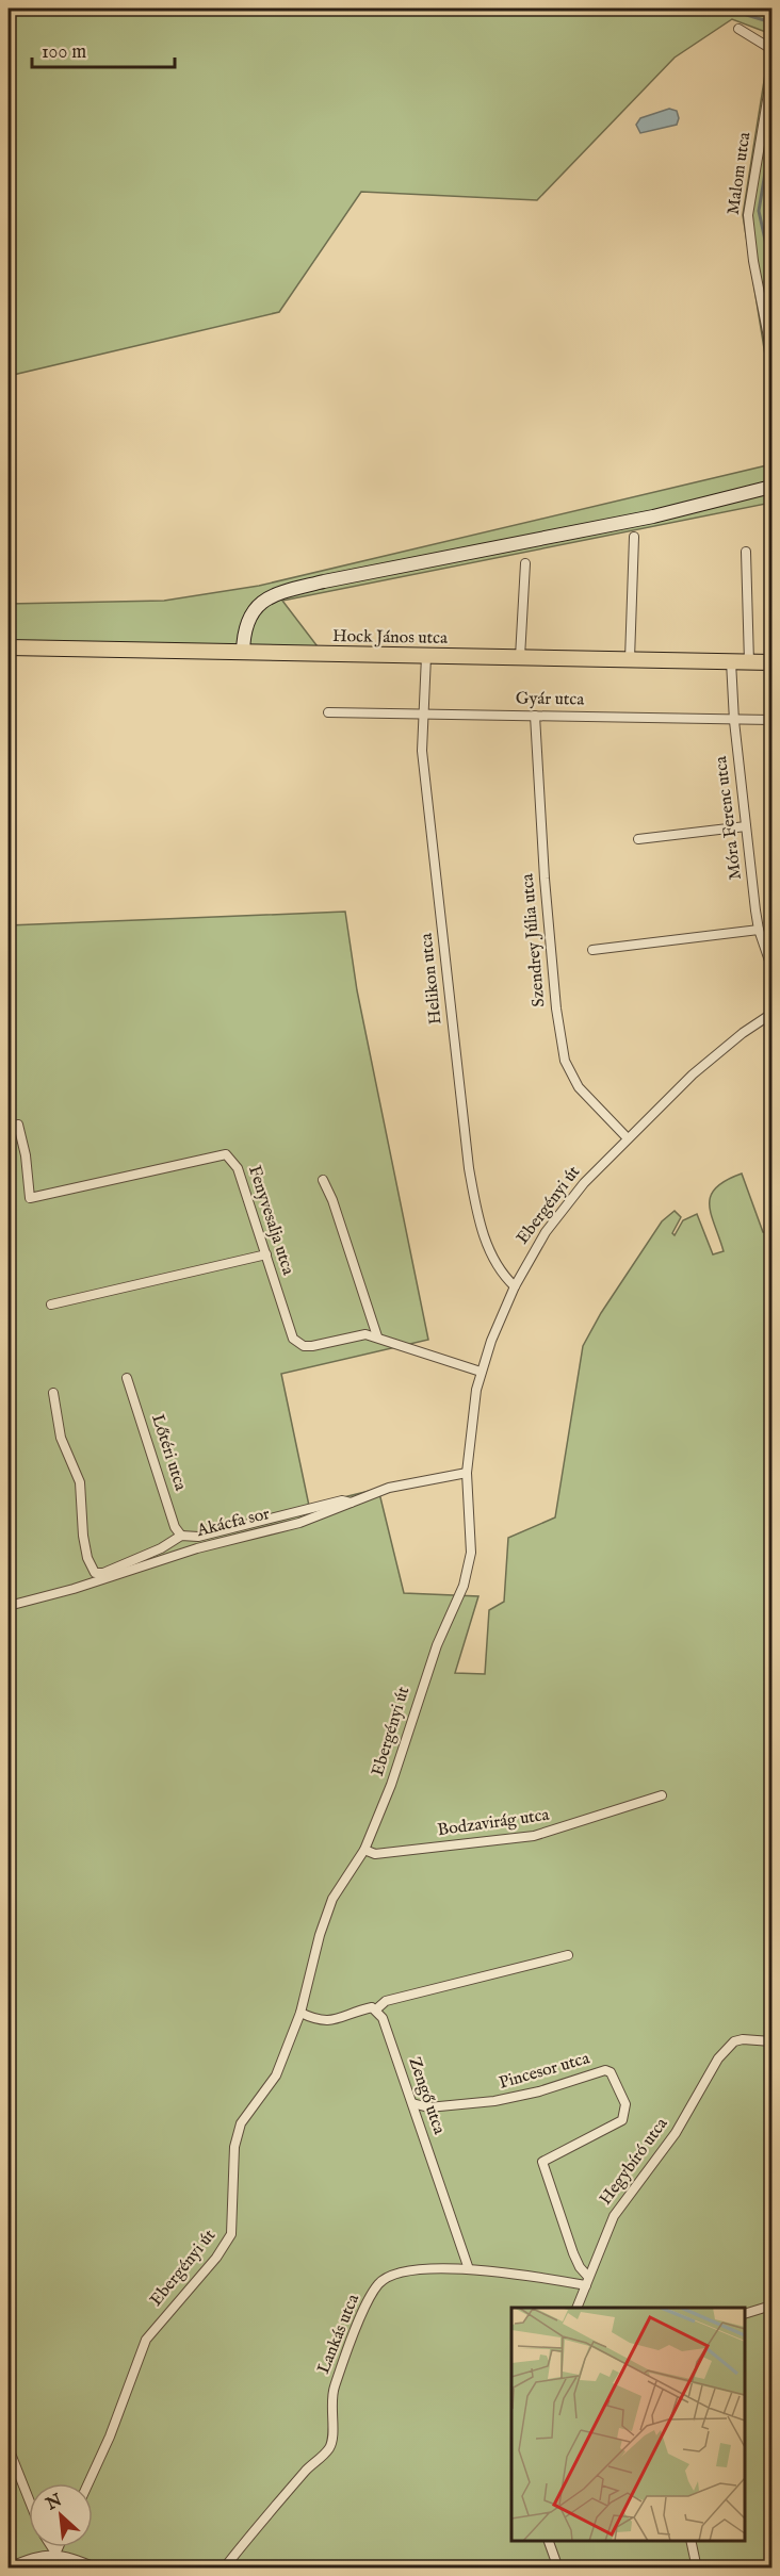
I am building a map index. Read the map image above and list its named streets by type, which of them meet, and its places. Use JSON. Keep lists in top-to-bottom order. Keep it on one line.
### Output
{"streets":{"main road":["Hock János utca"],"street":["Malom utca","Gyár utca","Móra Ferenc utca","Szendrey Júlia utca","Helikon utca","Ebergényi út","Fenyvesalja utca","Lőtéri utca","Akácfa sor","Bodzavirág utca","Pincesor utca","Zengő utca","Hegybíró utca","Lankás utca"]},"crossings":[["Hock János utca","Móra Ferenc utca"],["Hock János utca","Helikon utca"],["Gyár utca","Móra Ferenc utca"],["Gyár utca","Szendrey Júlia utca"],["Gyár utca","Helikon utca"],["Szendrey Júlia utca","Ebergényi út"],["Helikon utca","Ebergényi út"],["Ebergényi út","Fenyvesalja utca"],["Ebergényi út","Akácfa sor"],["Ebergényi út","Bodzavirág utca"],["Pincesor utca","Zengő utca"],["Pincesor utca","Hegybíró utca"],["Pincesor utca","Lankás utca"],["Zengő utca","Lankás utca"],["Hegybíró utca","Lankás utca"]],"scale_bar":"100 m","north":"top left"}
